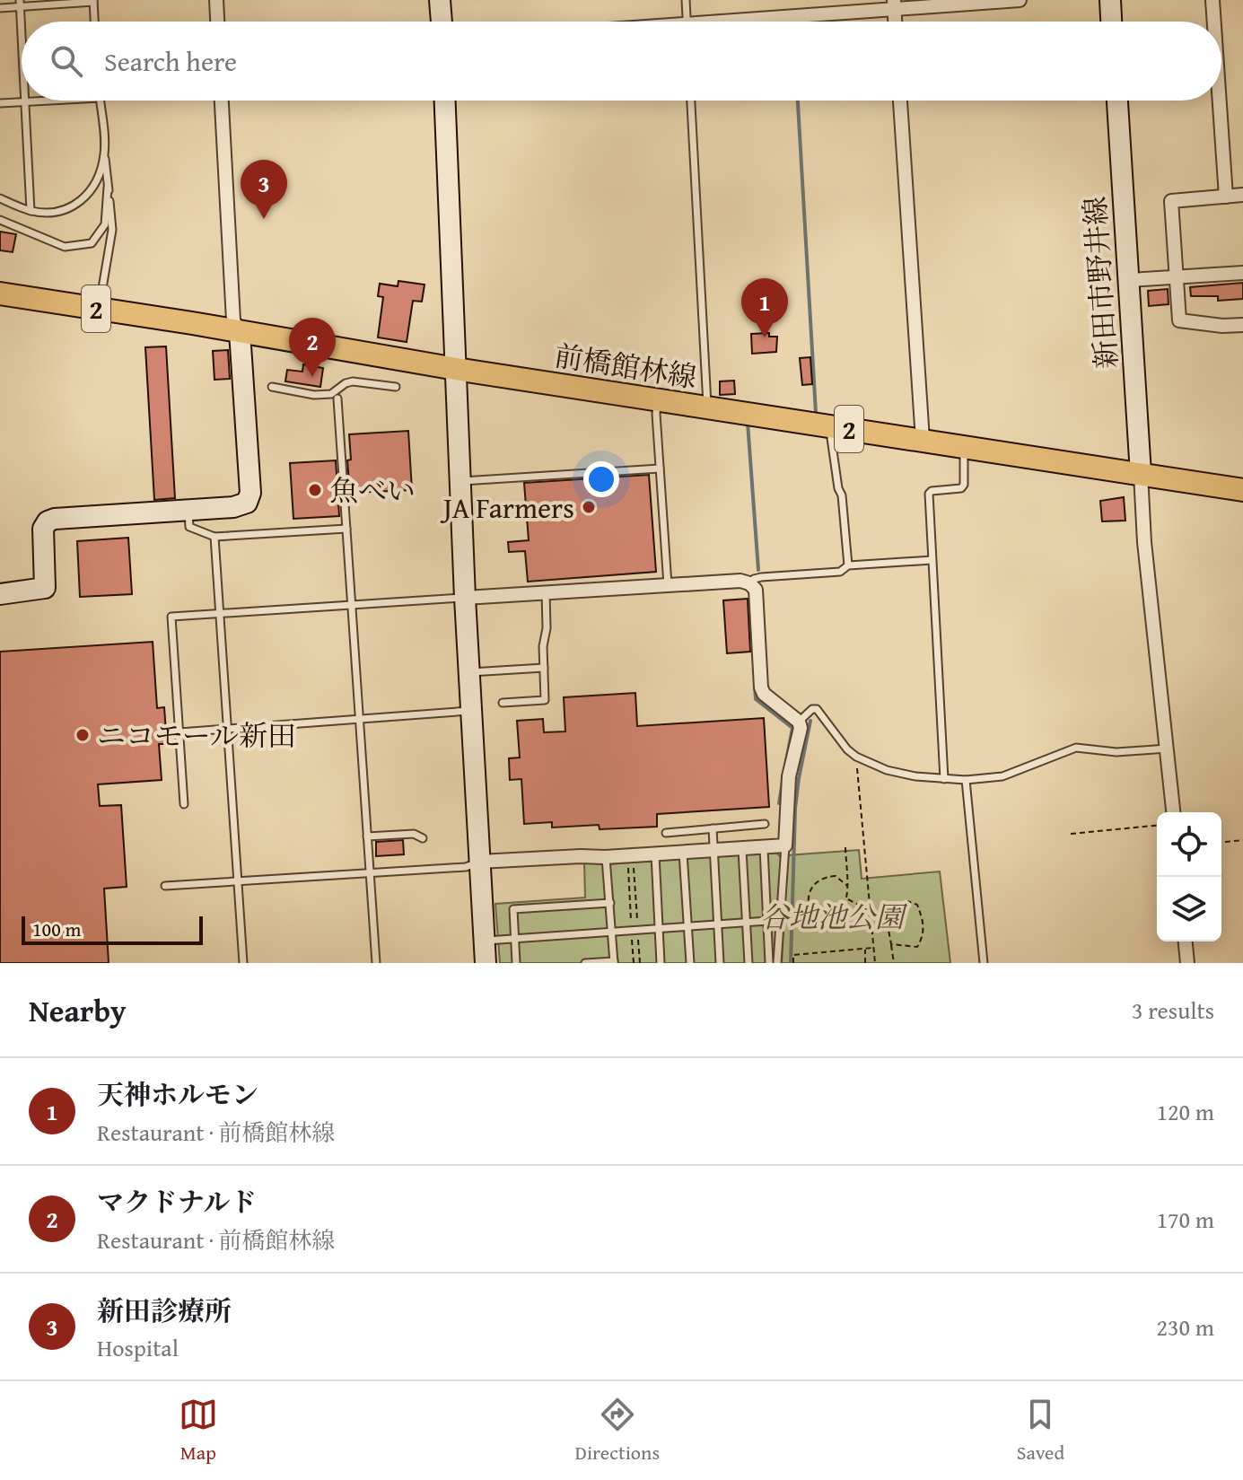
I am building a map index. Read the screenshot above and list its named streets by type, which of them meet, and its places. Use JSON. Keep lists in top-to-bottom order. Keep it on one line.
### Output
{"streets":{"main road":["2","前橋館林線"],"street":["新田市野井線"]},"crossings":[["新田市野井線","前橋館林線"]],"parks":["谷地池公園"],"places":["魚べい","JA Farmers","ニコモール新田"],"scale_bar":"100 m","page":{"search":"Search here","pins":["3","1","2"],"scale":"100 m","heading":["Nearby","3 results"],"list":[{"mark":"1","name":"天神ホルモン","note":"Restaurant · 前橋館林線","value":"120 m"},{"mark":"2","name":"マクドナルド","note":"Restaurant · 前橋館林線","value":"170 m"},{"mark":"3","name":"新田診療所","note":"Hospital","value":"230 m"}],"nav":["Map","Directions","Saved"]}}
